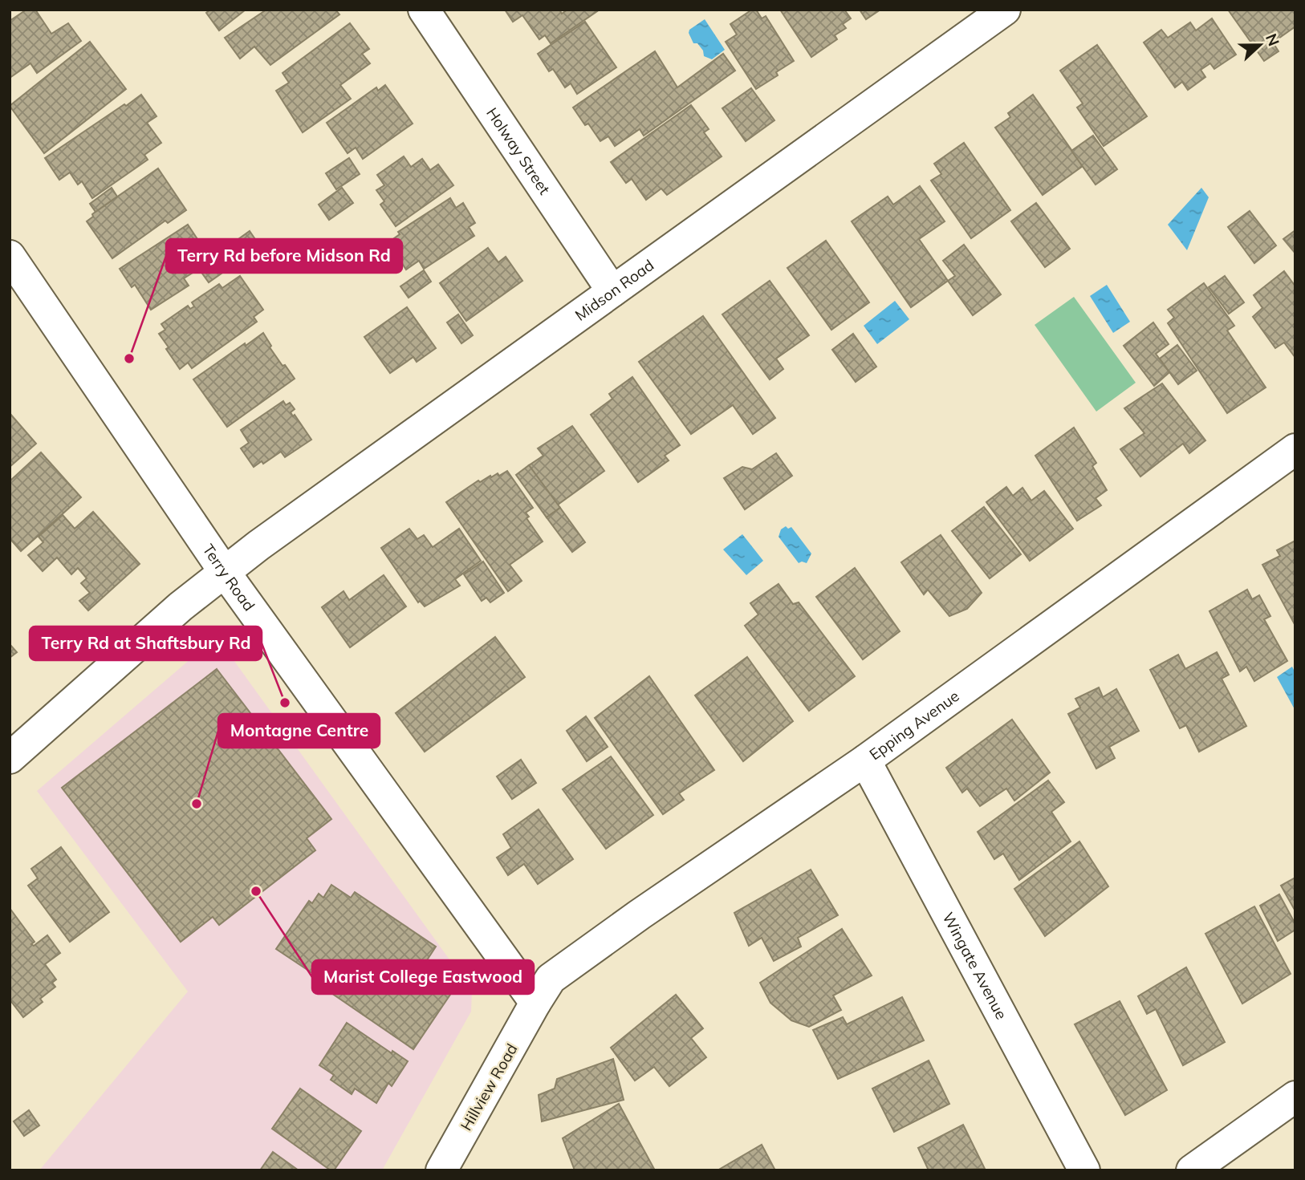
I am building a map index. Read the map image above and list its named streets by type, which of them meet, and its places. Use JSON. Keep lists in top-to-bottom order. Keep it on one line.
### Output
{"streets":{"street":["Holway Street","Midson Road","Terry Road","Epping Avenue","Wingate Avenue","Hillview Road"]},"crossings":[["Holway Street","Midson Road"],["Midson Road","Terry Road"],["Terry Road","Epping Avenue"],["Terry Road","Hillview Road"],["Epping Avenue","Wingate Avenue"],["Epping Avenue","Hillview Road"]],"places":["Terry Rd before Midson Rd","Terry Rd at Shaftsbury Rd","Montagne Centre","Marist College Eastwood"],"north":"right"}
